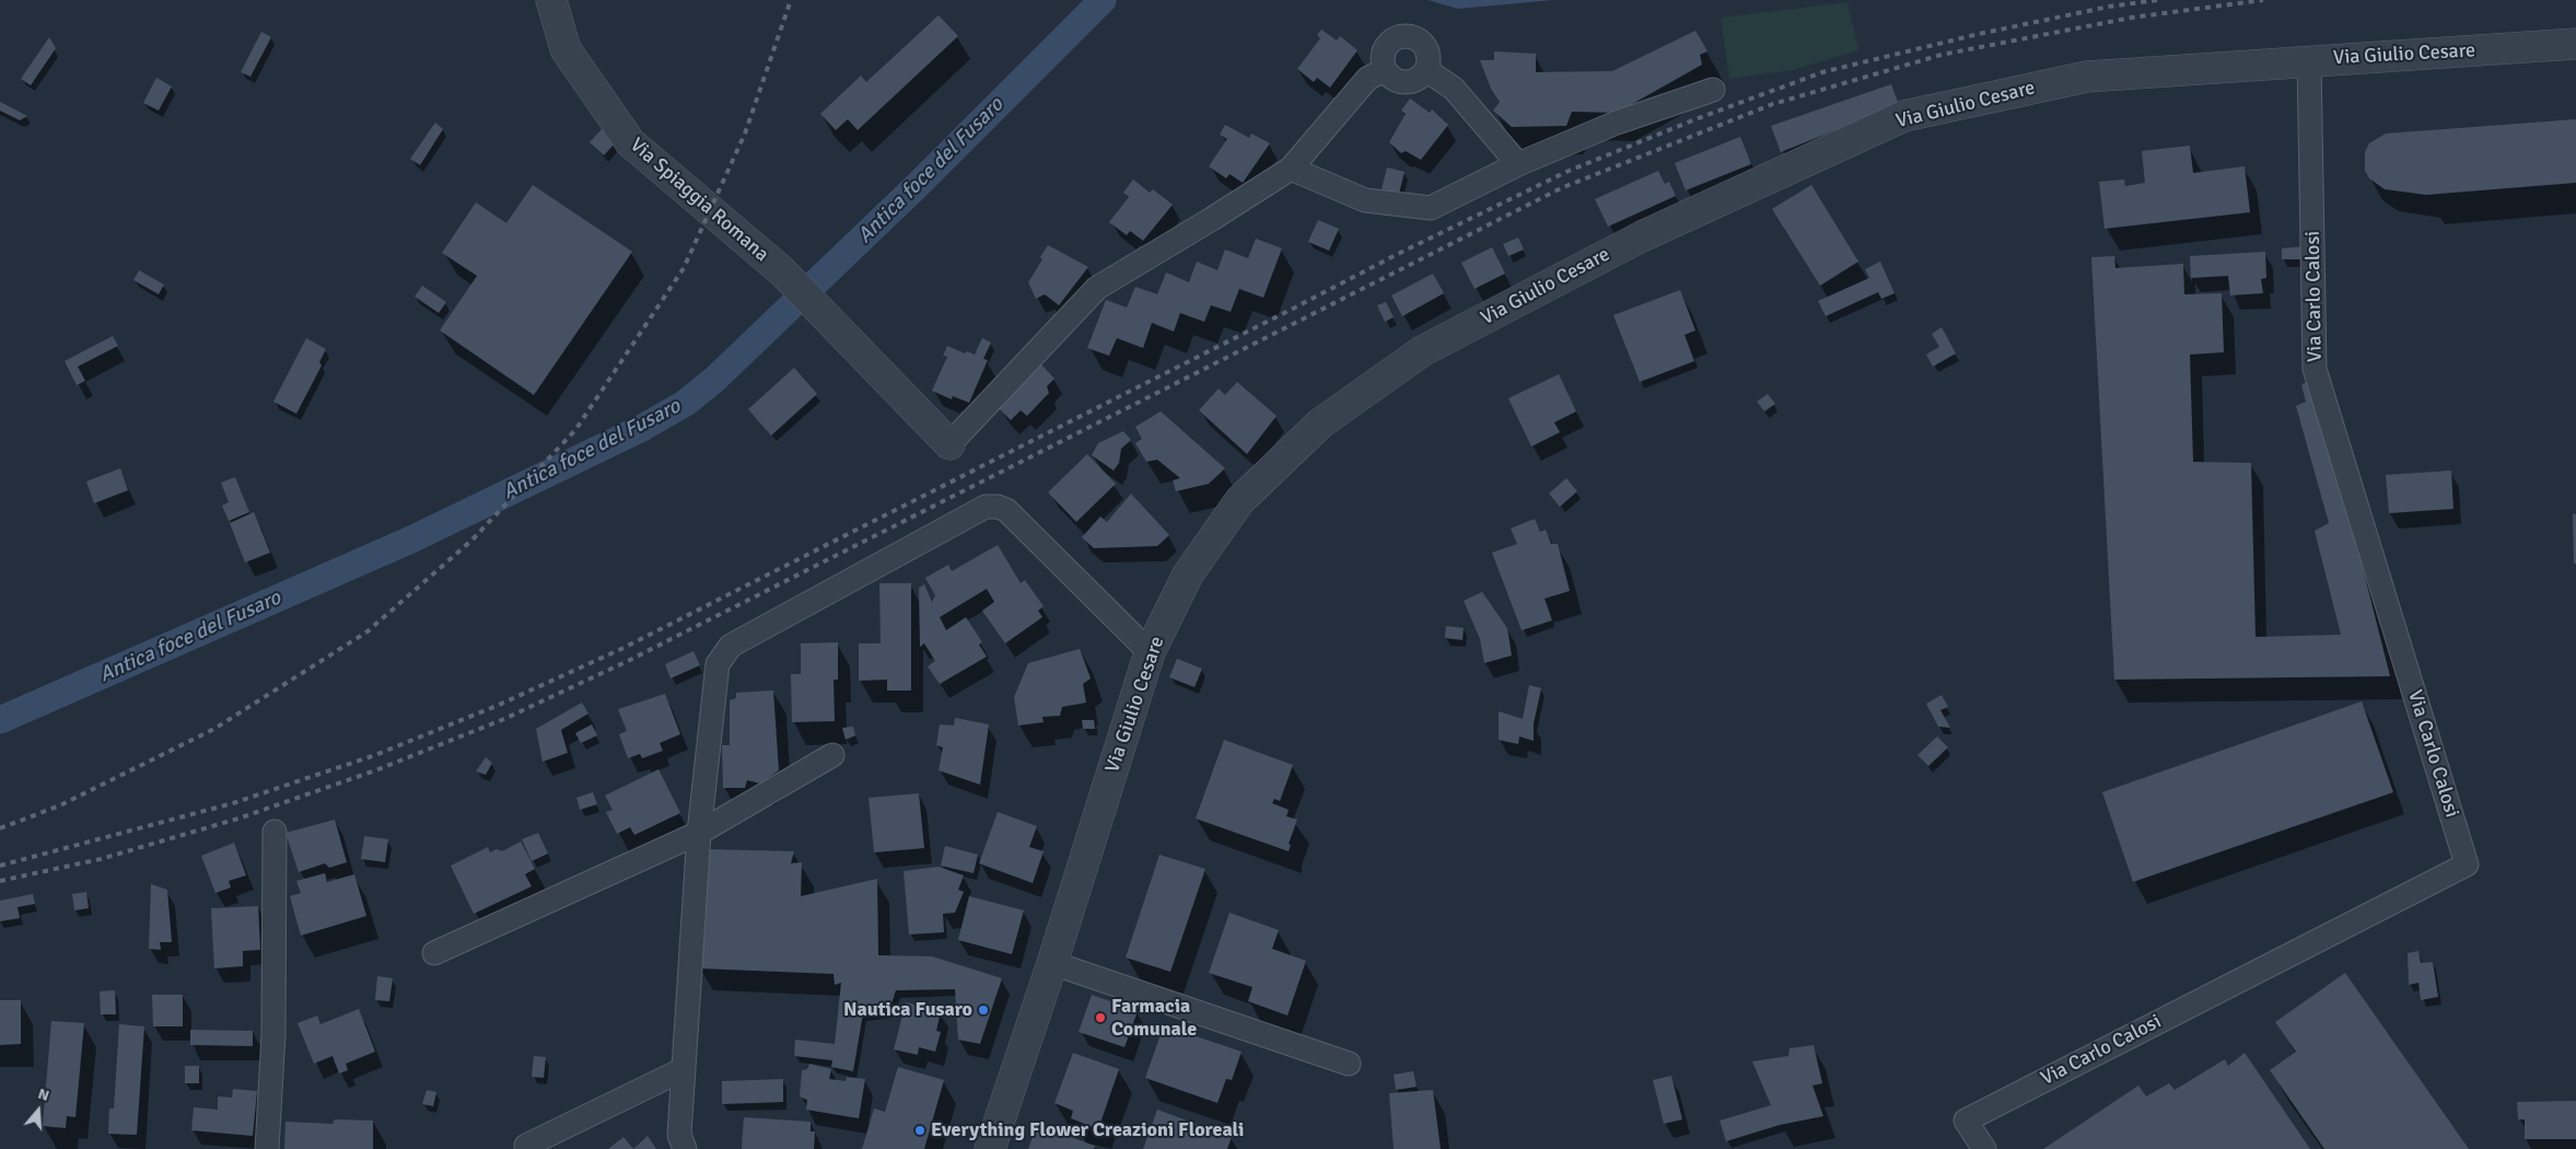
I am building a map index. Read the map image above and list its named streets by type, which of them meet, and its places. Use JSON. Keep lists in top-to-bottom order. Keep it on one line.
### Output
{"streets":{"street":["Via Giulio Cesare","Via Spiaggia Romana","Via Carlo Calosi"]},"crossings":[["Via Giulio Cesare","Via Carlo Calosi"]],"water":["Antica foce del Fusaro"],"places":["Nautica Fusaro","Farmacia Comunale","Everything Flower Creazioni Floreali"],"north":"top"}
